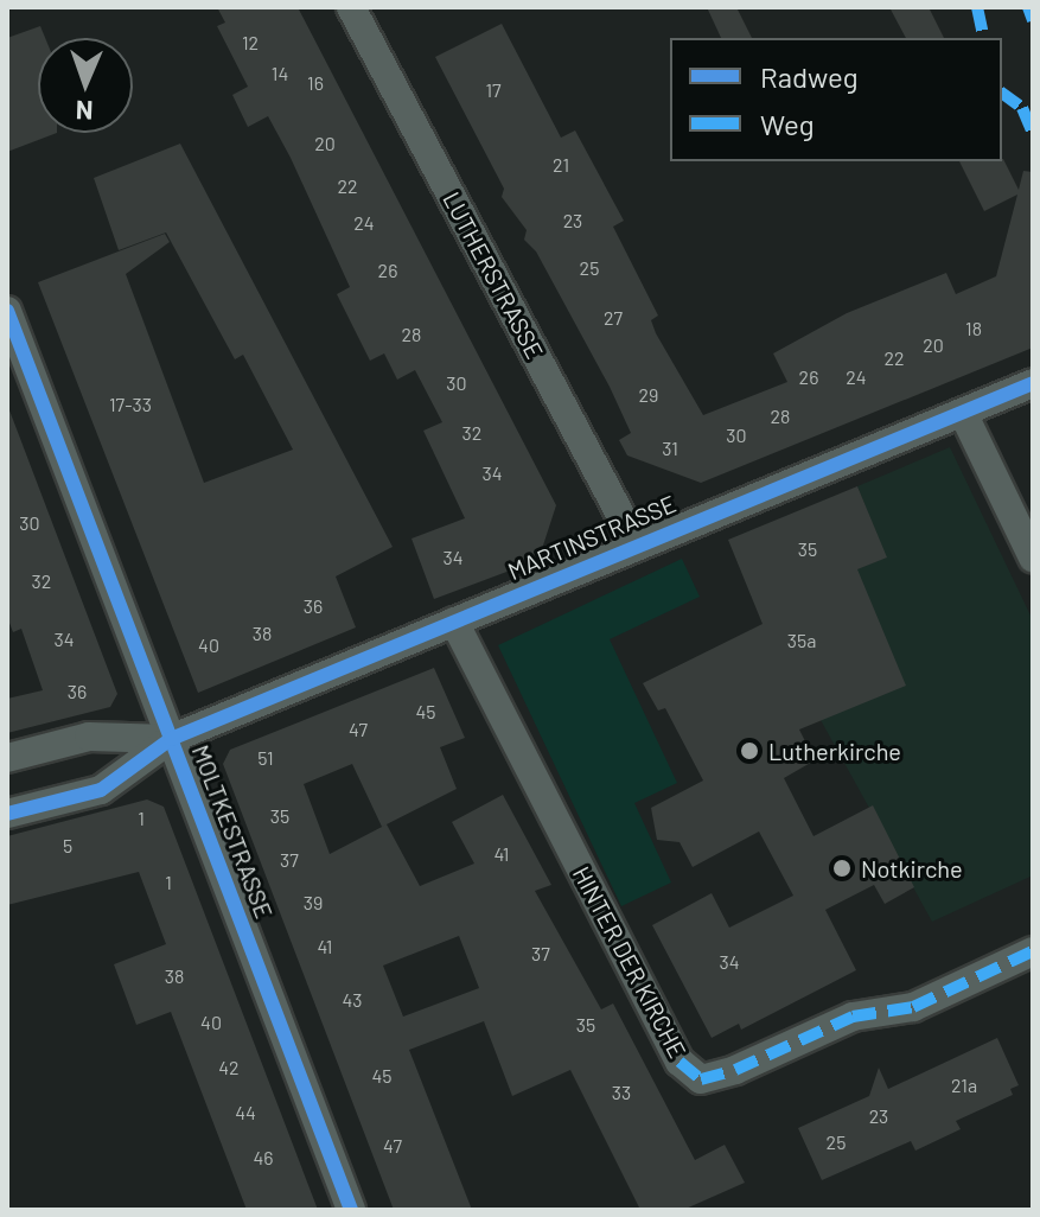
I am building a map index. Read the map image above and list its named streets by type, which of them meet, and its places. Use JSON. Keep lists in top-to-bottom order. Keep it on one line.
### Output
{"streets":{"street":["LUTHERSTRASSE","MARTINSTRASSE","MOLTKESTRASSE","HINTER DER KIRCHE"]},"crossings":[["LUTHERSTRASSE","MARTINSTRASSE"],["MARTINSTRASSE","MOLTKESTRASSE"],["MARTINSTRASSE","HINTER DER KIRCHE"]],"places":["Lutherkirche","Notkirche"],"house_numbers":["12","14","16","17","20","21","22","23","24","25","26","27","18","28","20","22","26","24","30","29","17-33","28","32","30","31","34","30","35","34","32","36","38","34","35a","40","36","45","47","51","35","1","5","41","37","1","39","41","37","34","38","43","40","35","42","45","21a","33","44","23","25","47","46"],"legend":["Radweg","Weg"],"north":"bottom"}
